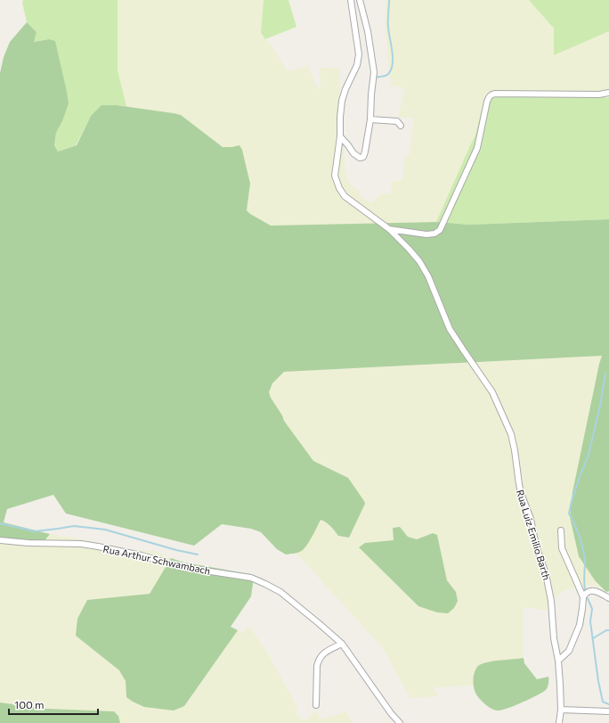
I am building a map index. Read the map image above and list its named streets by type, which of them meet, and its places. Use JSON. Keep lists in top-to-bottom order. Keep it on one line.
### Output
{"streets":{"street":["Rua Luiz Emilio Barth","Rua Arthur Schwambach"]},"scale_bar":"100 m"}
